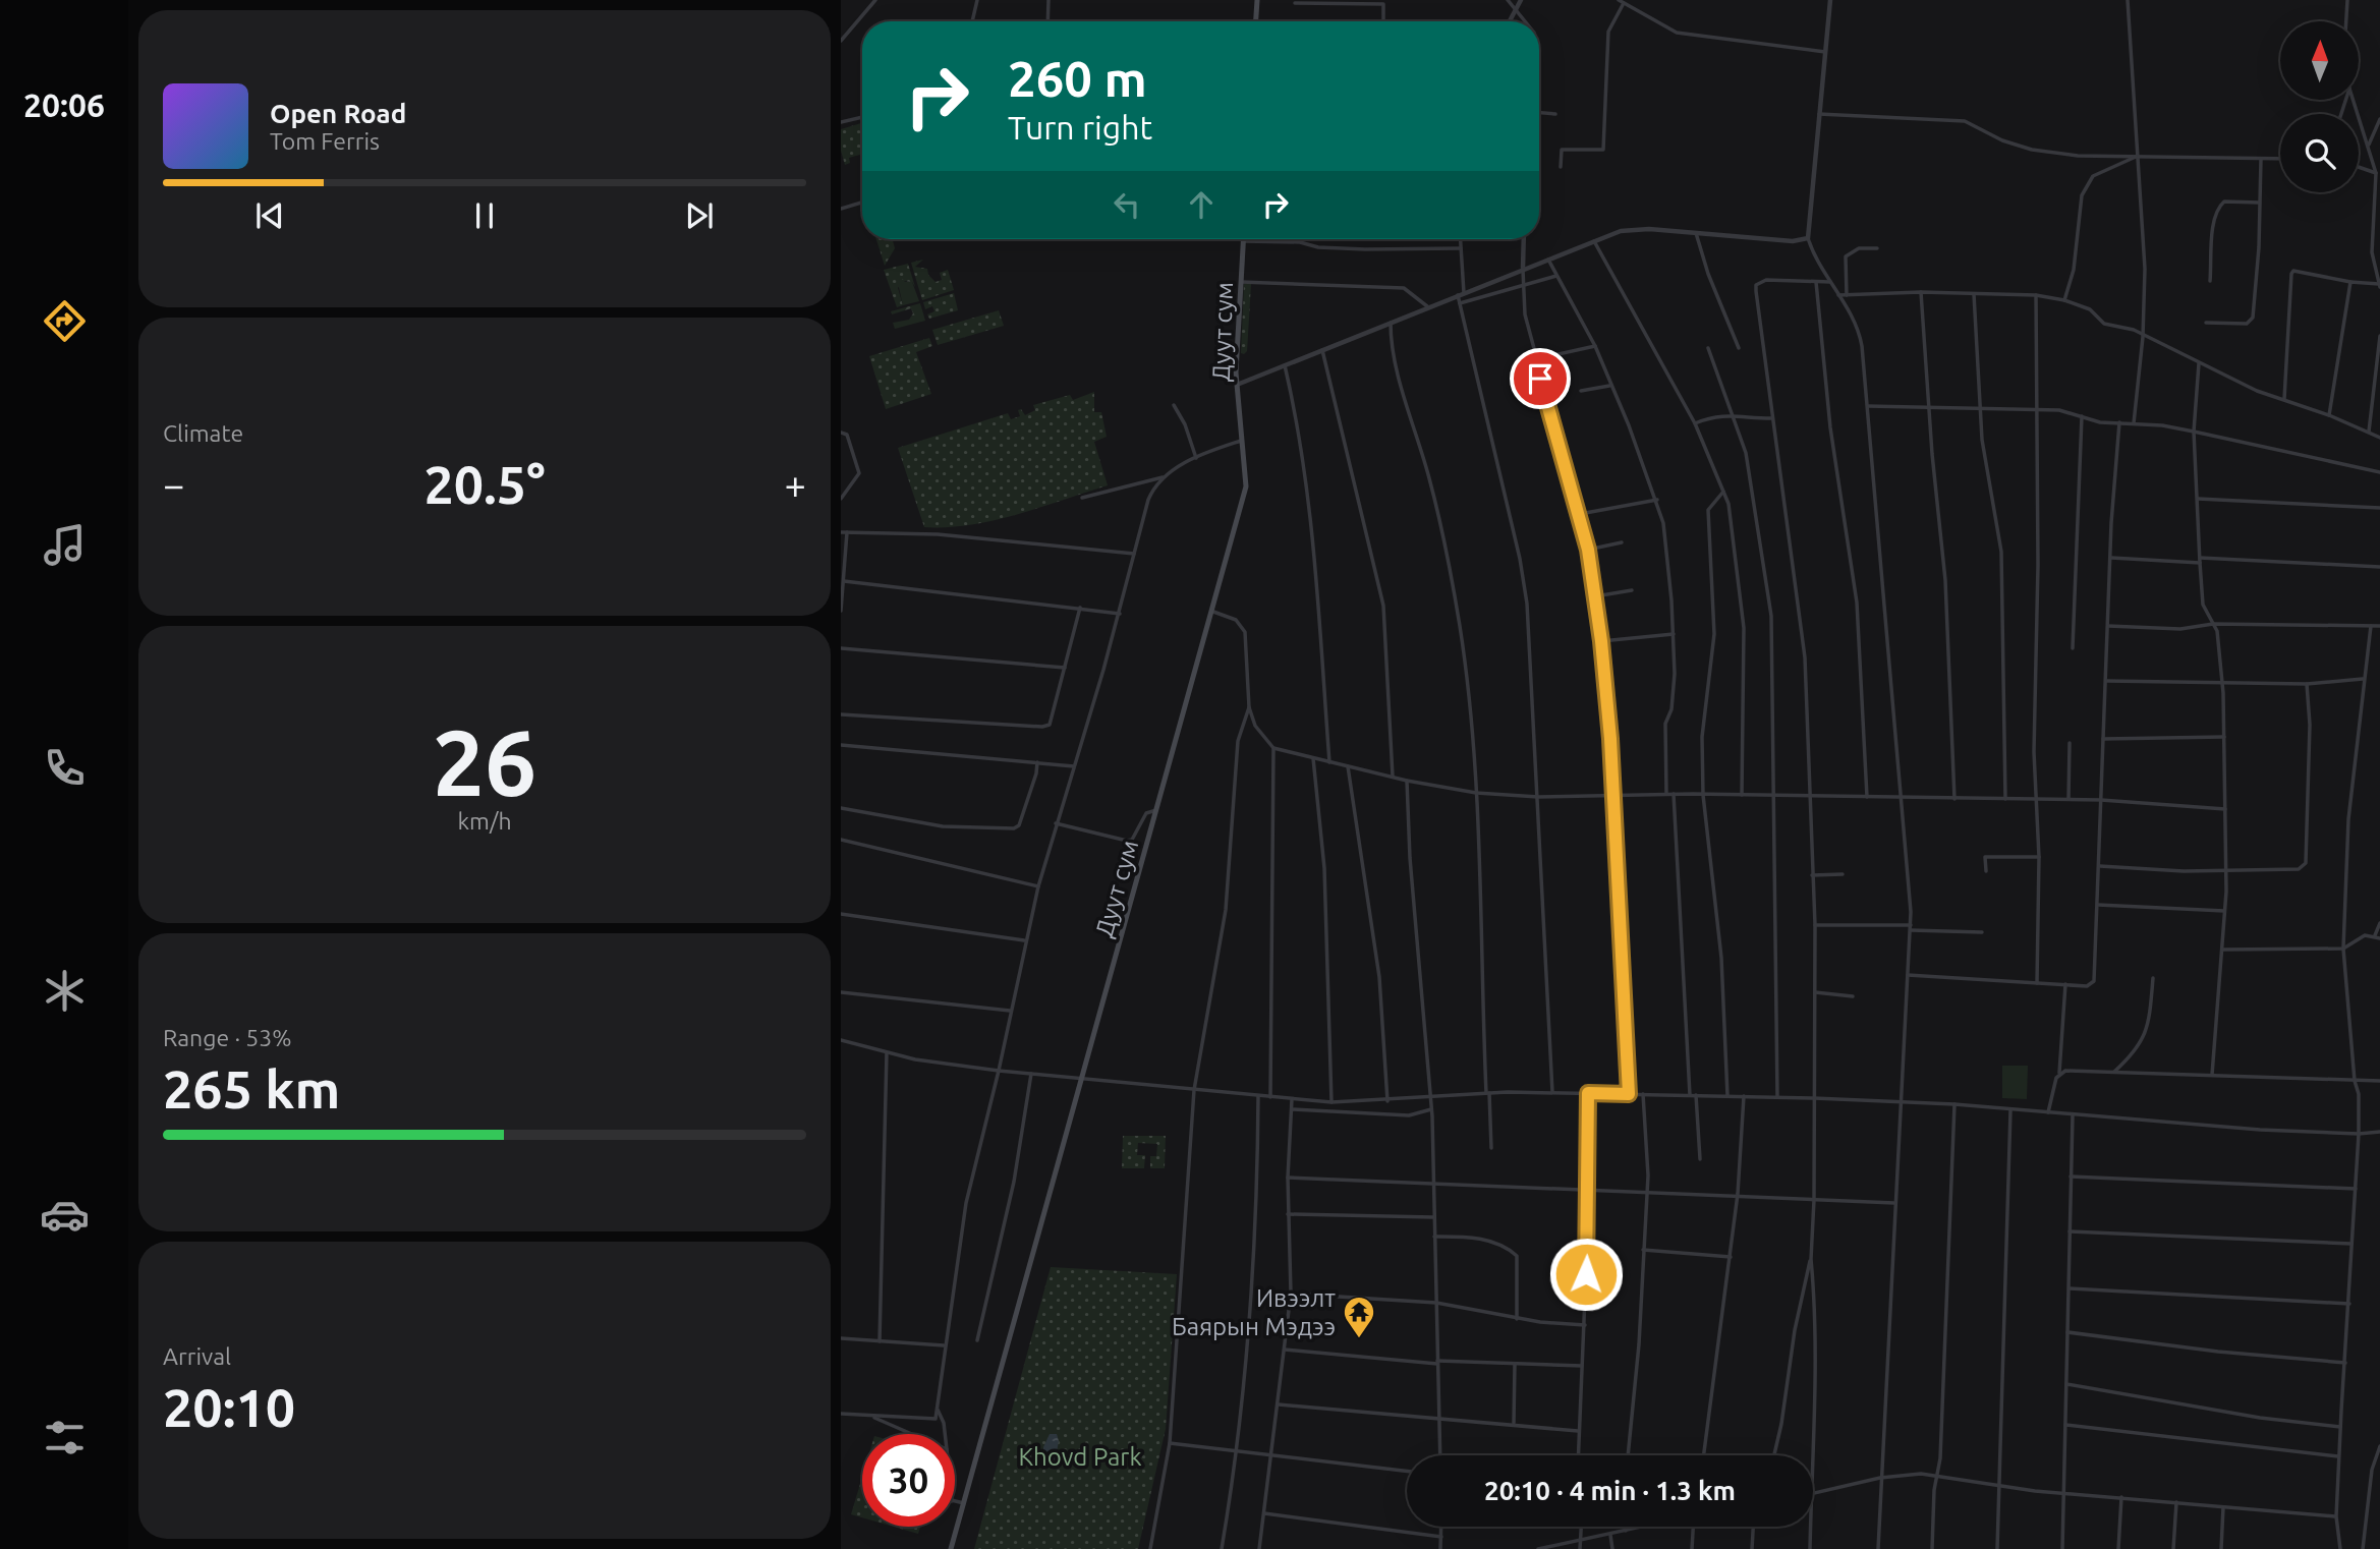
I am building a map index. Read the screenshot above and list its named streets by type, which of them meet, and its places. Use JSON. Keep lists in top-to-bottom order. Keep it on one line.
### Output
{"streets":{"main road":["Дуут сум"]},"parks":["Khovd Park"],"places":{"temple":["Ивээлт Баярын Мэдээ"]},"north":"top","page":{"tabs":"20:06","turn":["260 m","Turn right"],"song":["Open Road","Tom Ferris"],"tile":["Climate",["26","km/h"],["Range · 53%","265 km"],["Arrival","20:10"]],"heat":["−","20.5°","+"],"limit":"30","trip":"20:10 · 4 min · 1.3 km"}}
